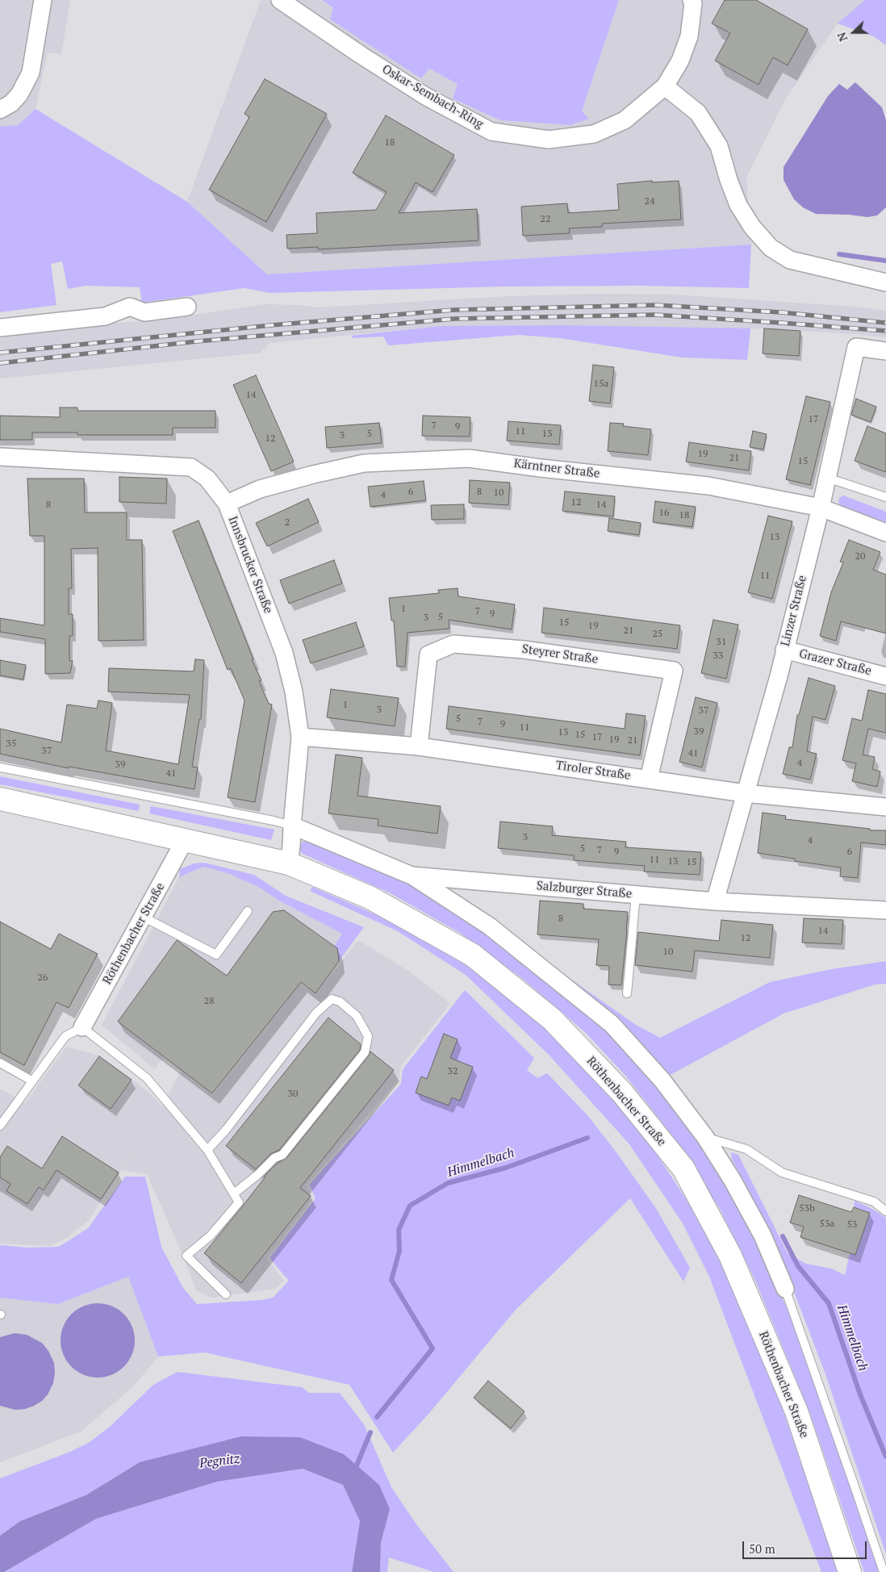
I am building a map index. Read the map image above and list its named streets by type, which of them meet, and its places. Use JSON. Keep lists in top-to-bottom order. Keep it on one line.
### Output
{"streets":{"main road":["Röthenbacher Straße"],"street":["Oskar-Sembach-Ring","Kärntner Straße","Innsbrucker Straße","Linzer Straße","Steyrer Straße","Grazer Straße","Tiroler Straße","Salzburger Straße"]},"crossings":[["Kärntner Straße","Innsbrucker Straße"],["Kärntner Straße","Linzer Straße"],["Innsbrucker Straße","Tiroler Straße"],["Innsbrucker Straße","Salzburger Straße"],["Innsbrucker Straße","Röthenbacher Straße"],["Linzer Straße","Grazer Straße"],["Linzer Straße","Tiroler Straße"],["Linzer Straße","Salzburger Straße"],["Steyrer Straße","Tiroler Straße"]],"water":["Himmelbach","Pegnitz"],"house_numbers":["18","24","22","15a","14","17","7","9","11","5","13","3","12","19","21","15","6","8","10","4","12","8","14","16","18","2","13","20","11","1","7","9","5","3","15","19","21","25","31","33","1","3","37","5","7","9","11","39","13","15","17","19","21","35","37","41","4","39","41","3","4","5","7","9","6","11","13","15","8","14","12","10","26","28","32","30","53b","53a","53"],"scale_bar":"50 m","north":"left"}
